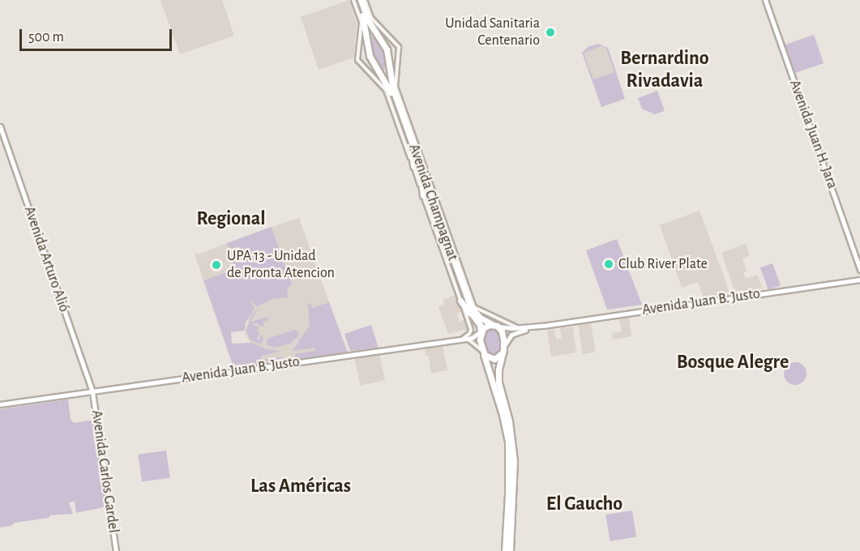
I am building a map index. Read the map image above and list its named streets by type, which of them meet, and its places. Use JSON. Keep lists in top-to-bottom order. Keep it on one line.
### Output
{"streets":{"highway":["Avenida Champagnat"],"main road":["Avenida Juan H. Jara","Avenida Arturo Alió","Avenida Juan B. Justo","Avenida Carlos Gardel"]},"crossings":[["Avenida Champagnat","Avenida Juan B. Justo"],["Avenida Arturo Alió","Avenida Juan B. Justo"],["Avenida Arturo Alió","Avenida Carlos Gardel"],["Avenida Juan B. Justo","Avenida Carlos Gardel"]],"districts":["Bernardino Rivadavia","Regional","Bosque Alegre","Las Américas","El Gaucho"],"places":["Unidad Sanitaria Centenario","Club River Plate","UPA 13 - Unidad de Pronta Atencion"],"scale_bar":"500 m"}
